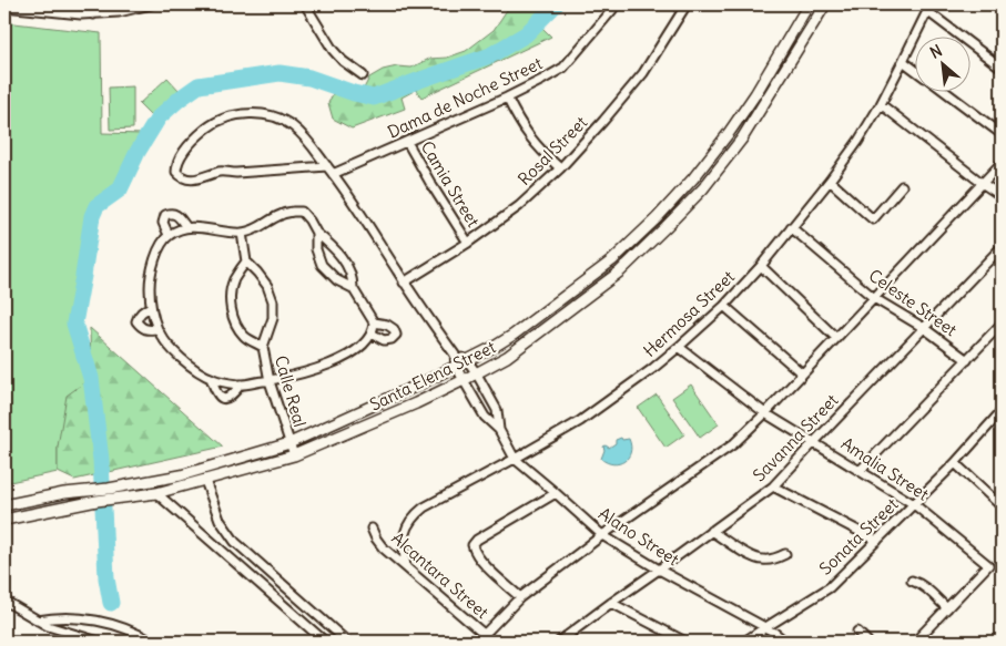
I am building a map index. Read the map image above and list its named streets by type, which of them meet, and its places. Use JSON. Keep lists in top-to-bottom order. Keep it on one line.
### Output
{"streets":{"street":["Dama de Noche Street","Rosal Street","Camia Street","Celeste Street","Hermosa Street","Santa Elena Street","Calle Real","Savanna Street","Amalia Street","Alano Street","Sonata Street","Alcantara Street"]},"crossings":[["Dama de Noche Street","Camia Street"],["Rosal Street","Camia Street"],["Celeste Street","Hermosa Street"],["Celeste Street","Savanna Street"],["Hermosa Street","Amalia Street"],["Hermosa Street","Alano Street"],["Hermosa Street","Alcantara Street"],["Santa Elena Street","Calle Real"],["Savanna Street","Amalia Street"],["Savanna Street","Alano Street"],["Amalia Street","Sonata Street"],["Alano Street","Sonata Street"]],"north":"top left"}
